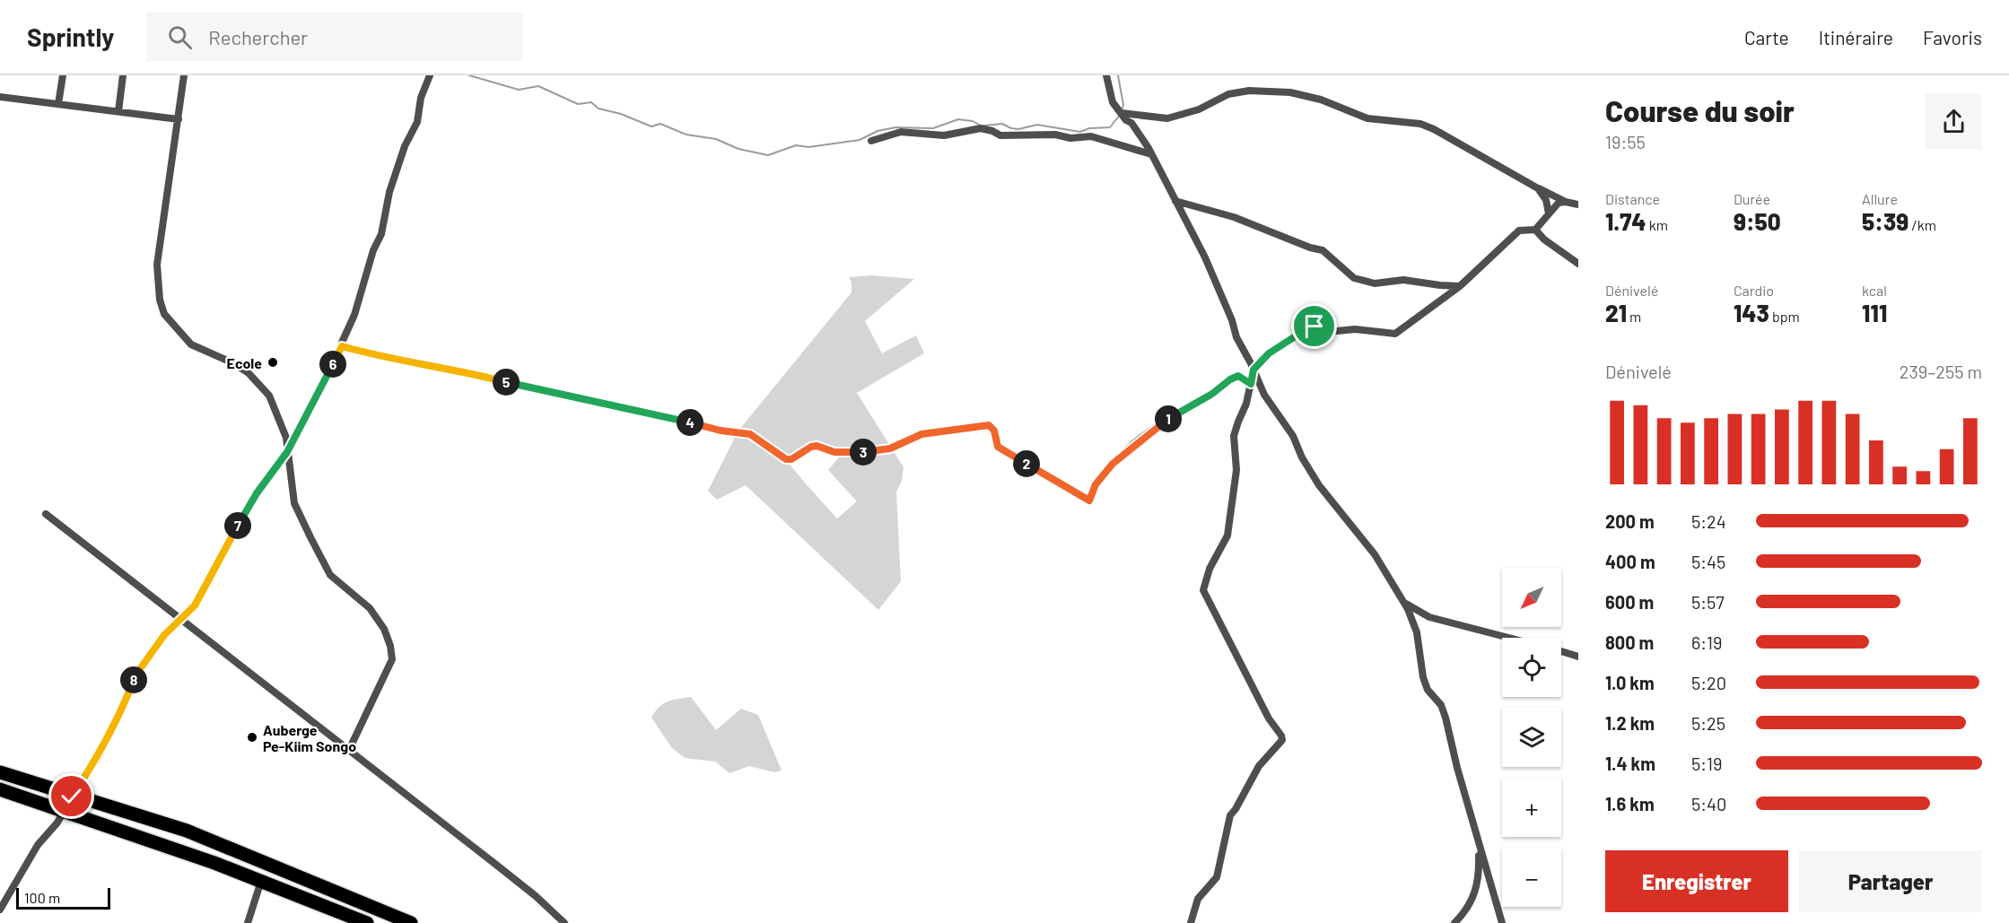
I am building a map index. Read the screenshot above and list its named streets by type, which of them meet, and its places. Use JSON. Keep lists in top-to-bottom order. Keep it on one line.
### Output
{"places":["Ecole","Auberge Pe-Kiim Songo"],"scale_bar":"100 m","north":"bottom left","page":{"header":"Sprintly","search":"Rechercher","nav":["Carte","Itinéraire","Favoris"],"heading":["Course du soir","19:55"],"stats":[["Distance","1.74 km"],["Durée","9:50"],["Allure","5:39 /km"],["Dénivelé","21 m"],["Cardio","143 bpm"],["kcal","111"]],"chart":["Dénivelé","239–255 m"],"pins":["6","5","1","4","3","2","7","8"],"list":[{"name":"200 m","note":"5:24"},{"name":"400 m","note":"5:45"},{"name":"600 m","note":"5:57"},{"name":"800 m","note":"6:19"},{"name":"1.0 km","note":"5:20"},{"name":"1.2 km","note":"5:25"},{"name":"1.4 km","note":"5:19"},{"name":"1.6 km","note":"5:40"}],"map_buttons":["+","−"],"buttons":["Enregistrer","Partager"],"scale":"100 m"}}
